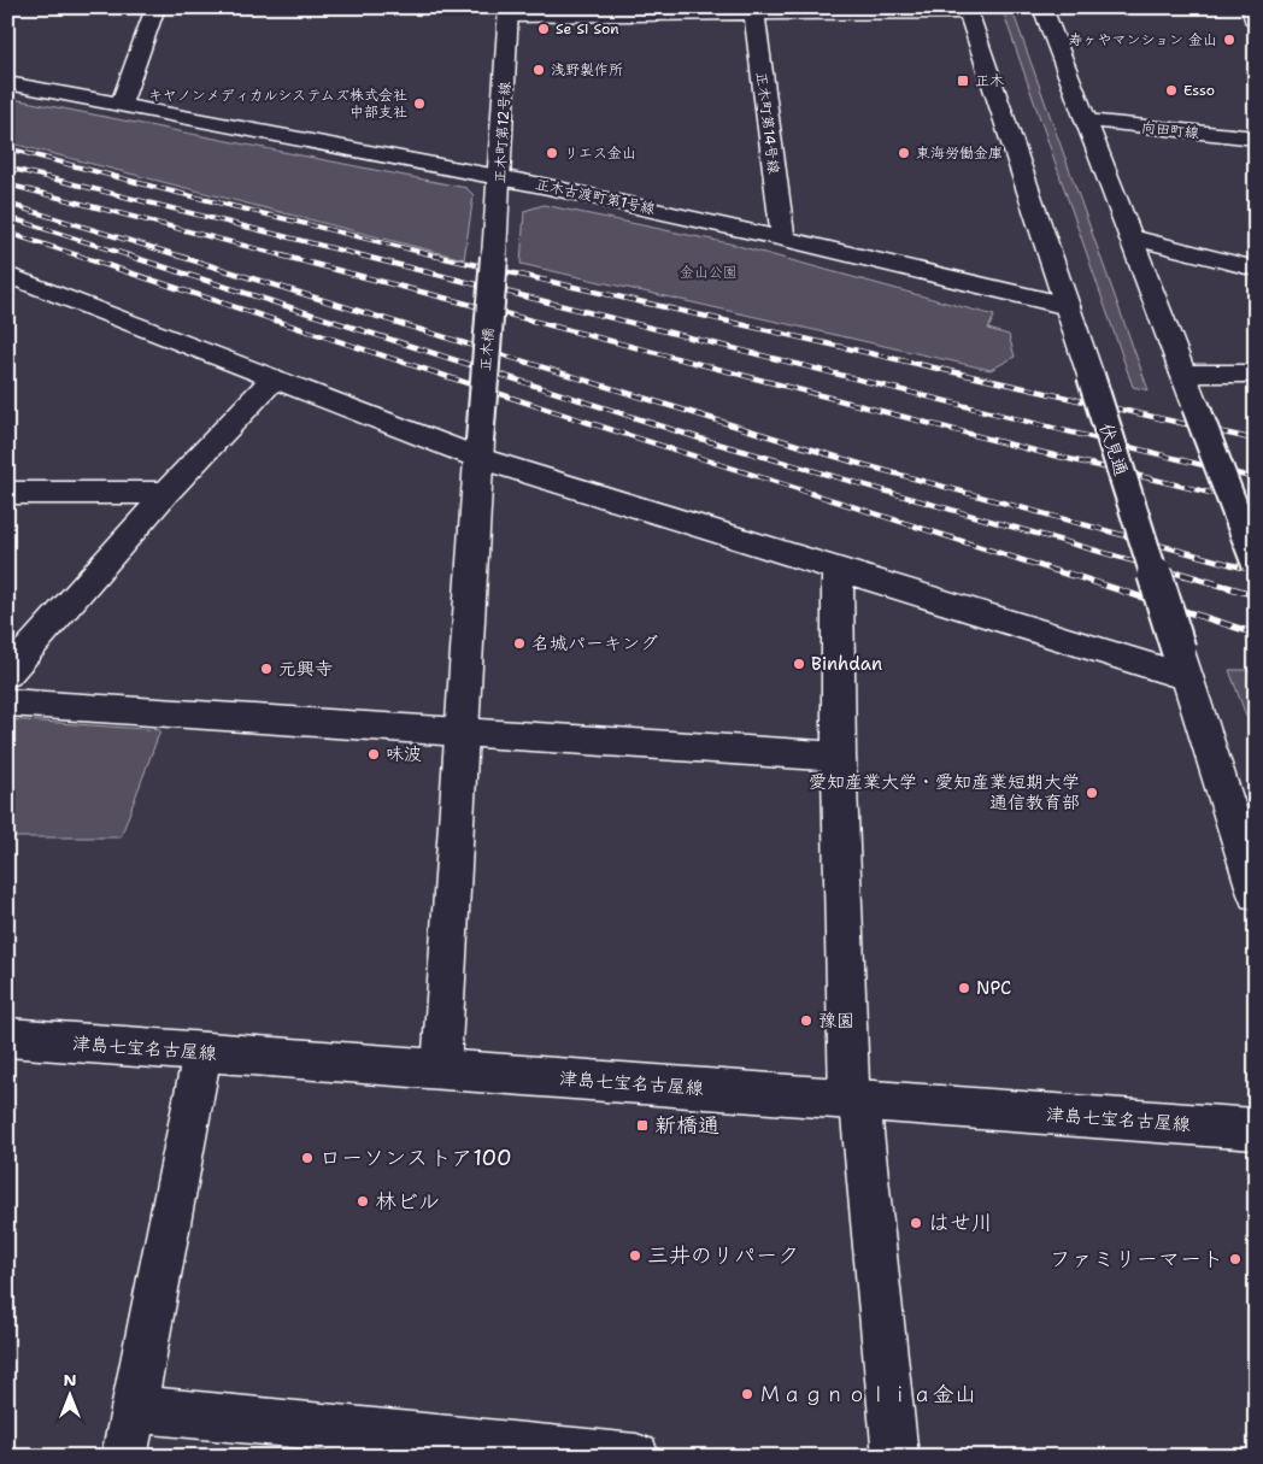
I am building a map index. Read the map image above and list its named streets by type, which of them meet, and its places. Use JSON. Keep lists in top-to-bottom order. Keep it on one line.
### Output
{"streets":{"main road":["正木町第14号線","向田町線","正木町第12号線","正木古渡町第1号線","正木橋","伏見通","津島七宝名古屋線"]},"crossings":[["正木町第14号線","正木古渡町第1号線"],["正木町第12号線","正木古渡町第1号線"],["正木町第12号線","正木橋"],["正木古渡町第1号線","伏見通"],["正木橋","津島七宝名古屋線"]],"parks":["金山公園"],"places":{"other":["Se Si Son","寿ヶやマンション 金山","浅野製作所","Esso","キヤノンメディカルシステムズ株式会社 中部支社","リエス金山","東海労働金庫","名城パーキング","Binhdan","元興寺","味波","愛知産業大学・愛知産業短期大学 通信教育部","NPC","豫園","ローソンストア100","林ビル","はせ川","三井のリパーク","ファミリーマート","Ｍａｇｎｏｌｉａ金山"],"transit":["正木","新橋通"]},"north":"top"}
